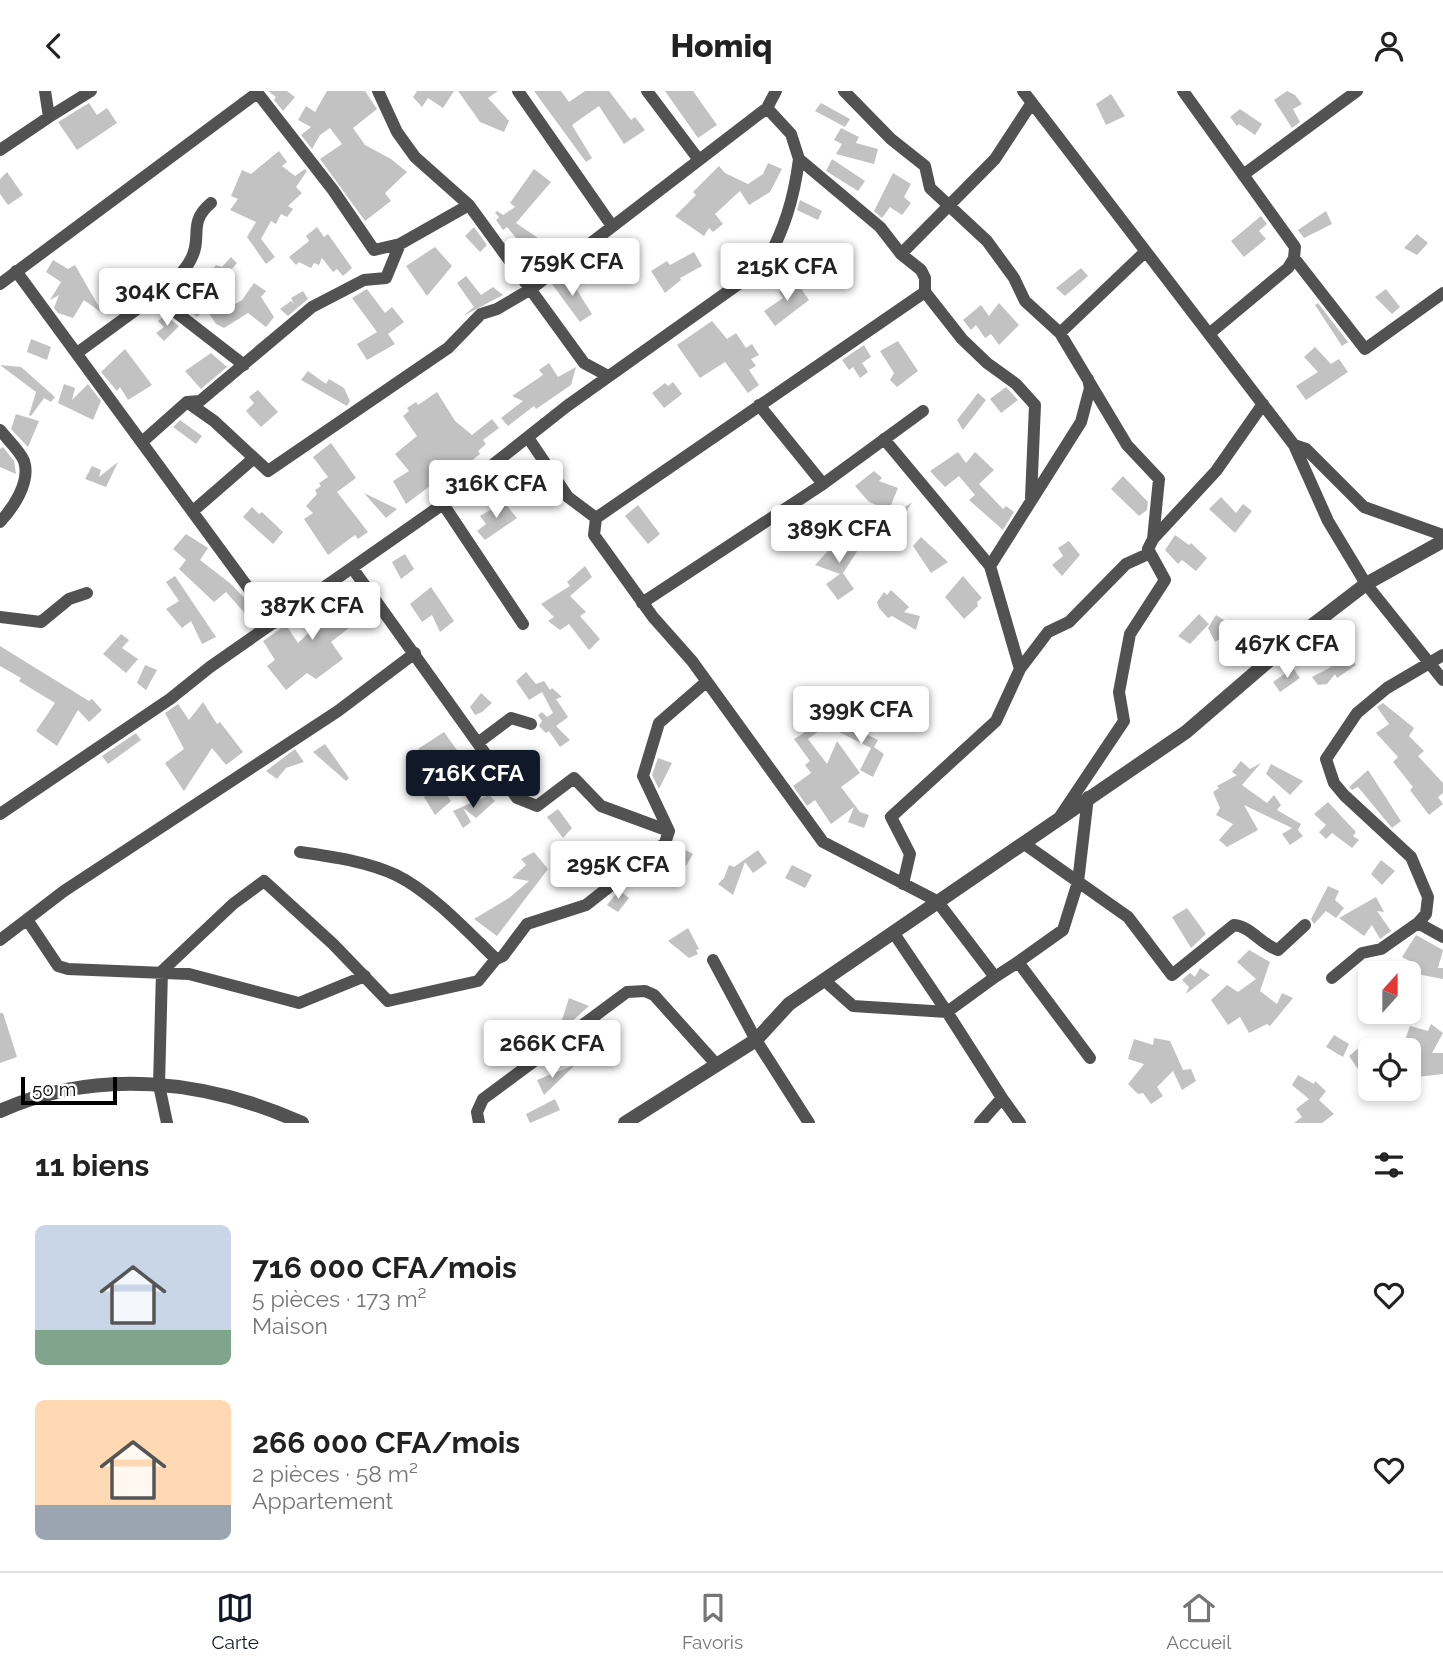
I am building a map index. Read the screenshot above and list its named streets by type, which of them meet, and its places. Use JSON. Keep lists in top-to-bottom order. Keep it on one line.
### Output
{"scale_bar":"50 m","north":"top","page":{"header":"Homiq","price":["759K CFA","215K CFA","304K CFA","316K CFA","389K CFA","387K CFA","467K CFA","399K CFA","716K CFA","295K CFA","266K CFA"],"scale":"50 m","heading":"11 biens","list":[{"name":"716 000 CFA/mois","note":"5 pièces · 173 m² · Maison"},{"name":"266 000 CFA/mois","note":"2 pièces · 58 m² · Appartement"}],"tabs":["Carte","Favoris","Accueil"]}}
